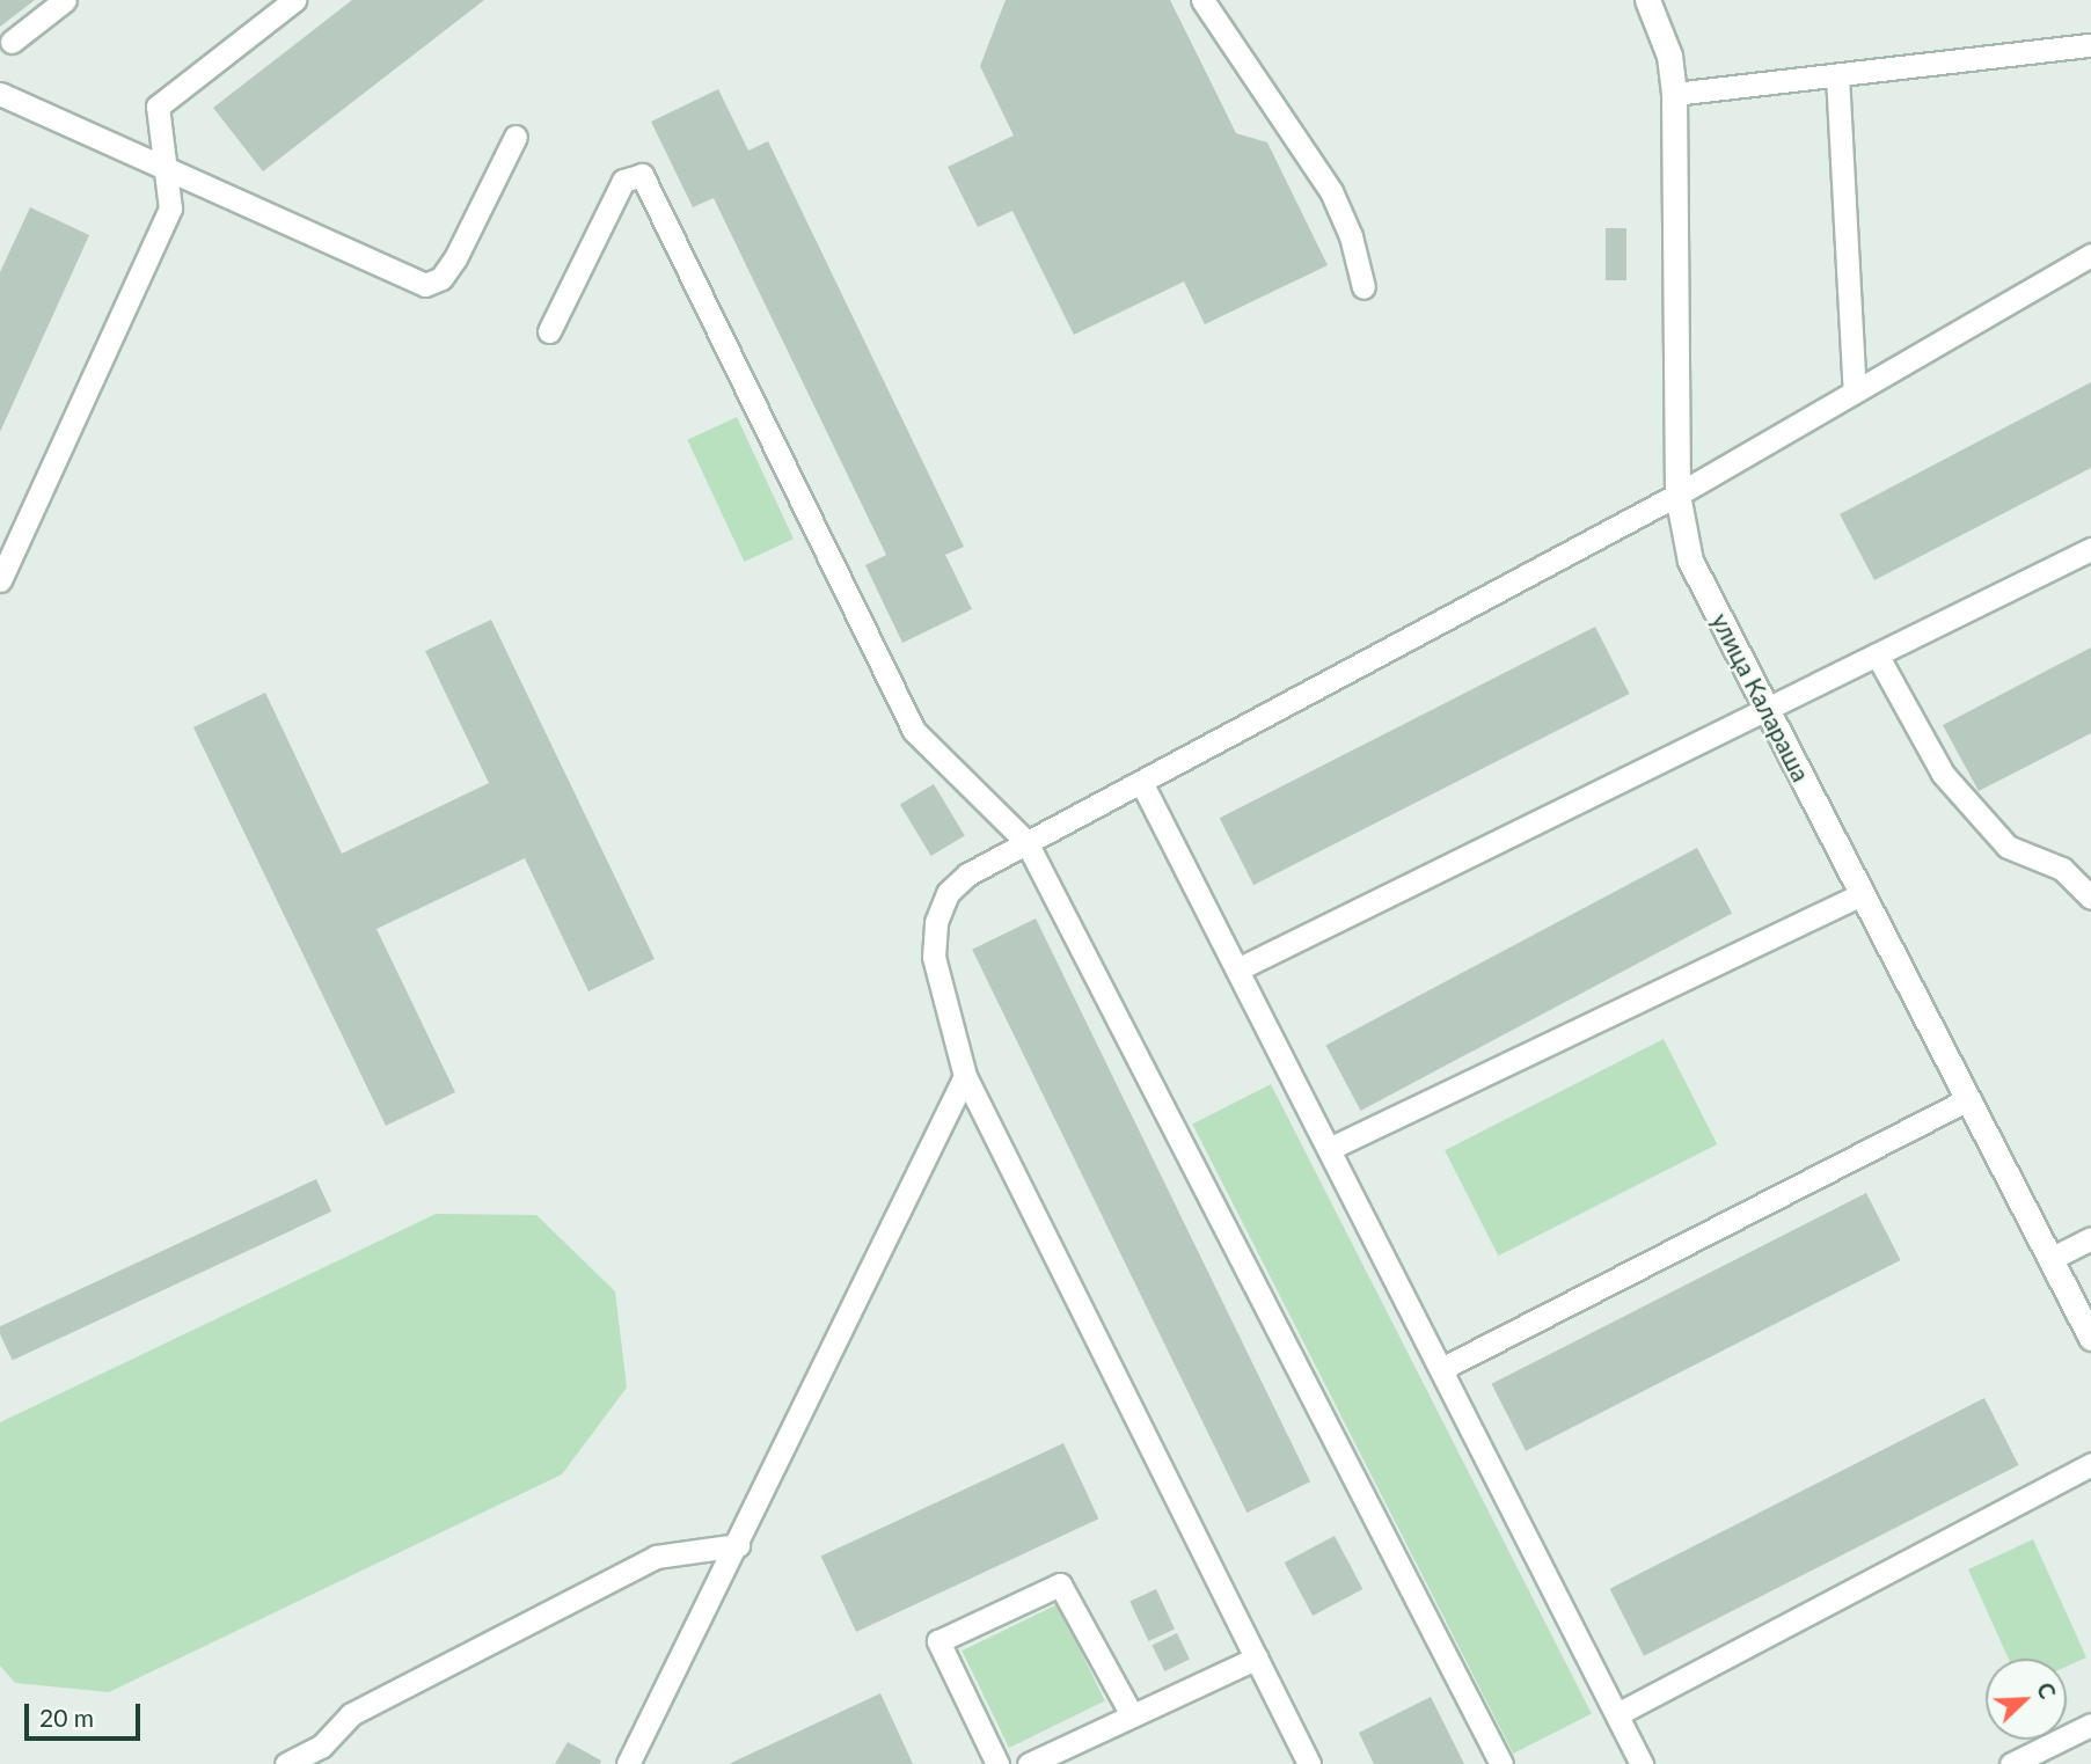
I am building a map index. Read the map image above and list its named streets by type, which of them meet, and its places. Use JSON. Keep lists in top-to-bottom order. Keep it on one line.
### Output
{"streets":{"street":["улица Калараша"]},"scale_bar":"20 m","north":"top right"}
